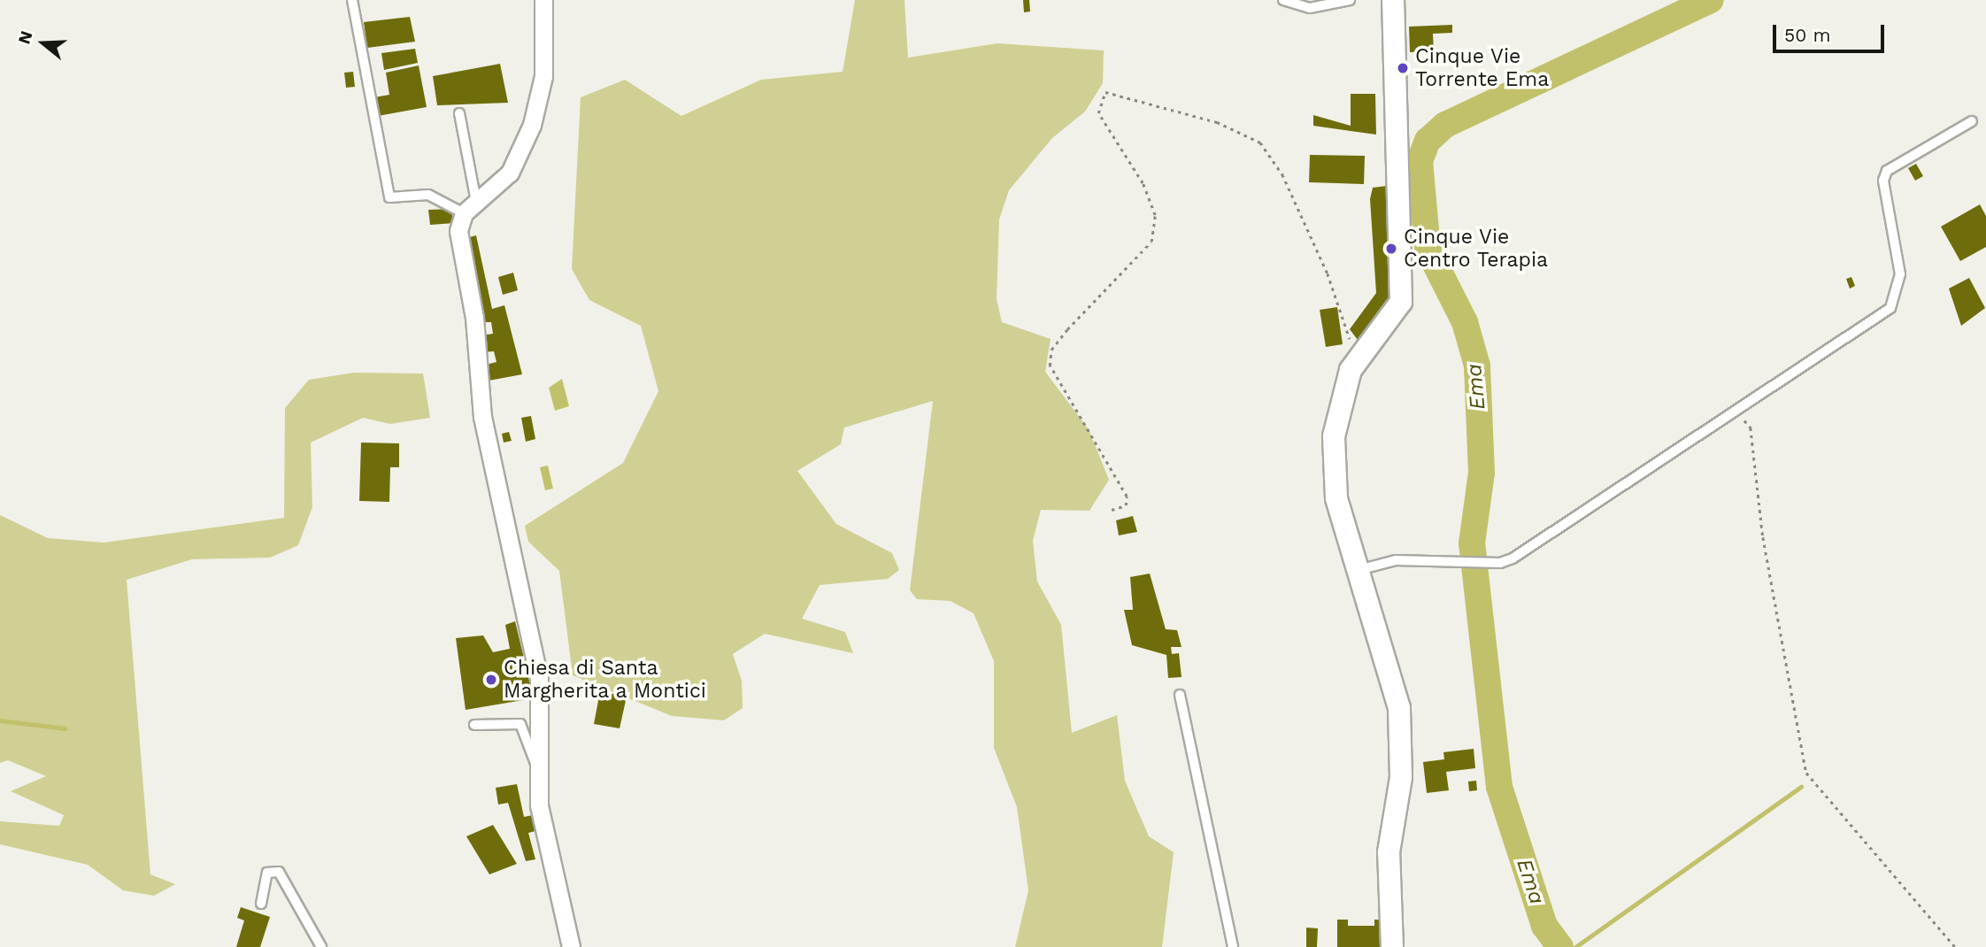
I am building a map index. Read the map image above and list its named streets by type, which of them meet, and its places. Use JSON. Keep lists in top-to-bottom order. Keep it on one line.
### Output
{"water":["Ema"],"places":["Cinque Vie Torrente Ema","Cinque Vie Centro Terapia","Chiesa di Santa Margherita a Montici"],"scale_bar":"50 m","north":"left"}
